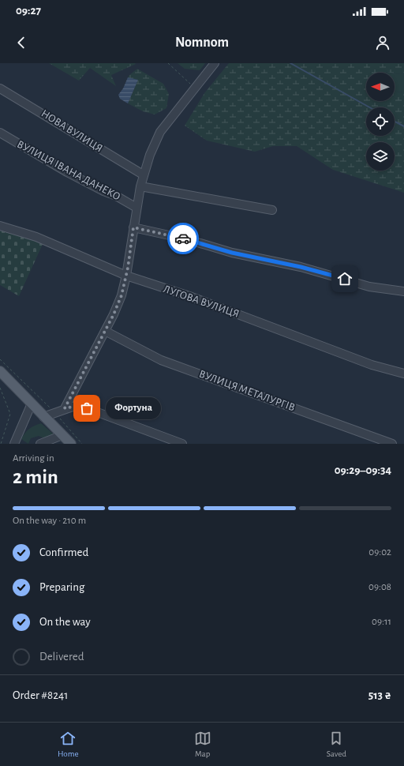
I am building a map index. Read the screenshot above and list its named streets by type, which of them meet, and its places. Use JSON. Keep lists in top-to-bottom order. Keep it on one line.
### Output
{"streets":{"street":["НОВА ВУЛИЦЯ","ВУЛИЦЯ ІВАНА ДАНЕКО","ЛУГОВА ВУЛИЦЯ","ВУЛИЦЯ МЕТАЛУРГІВ"]},"places":["Фортуна"],"north":"left","page":{"status":"09:27","header":"Nomnom","bubble":"Фортуна","heading":["2 min","Arriving in","09:29–09:34"],"panel":["Order #8241","513 ₴"],"bar":"On the way · 210 m","list":[["Confirmed","09:02"],["Preparing","09:08"],["On the way","09:11"],"Delivered"],"tabs":["Home","Map","Saved"]}}
